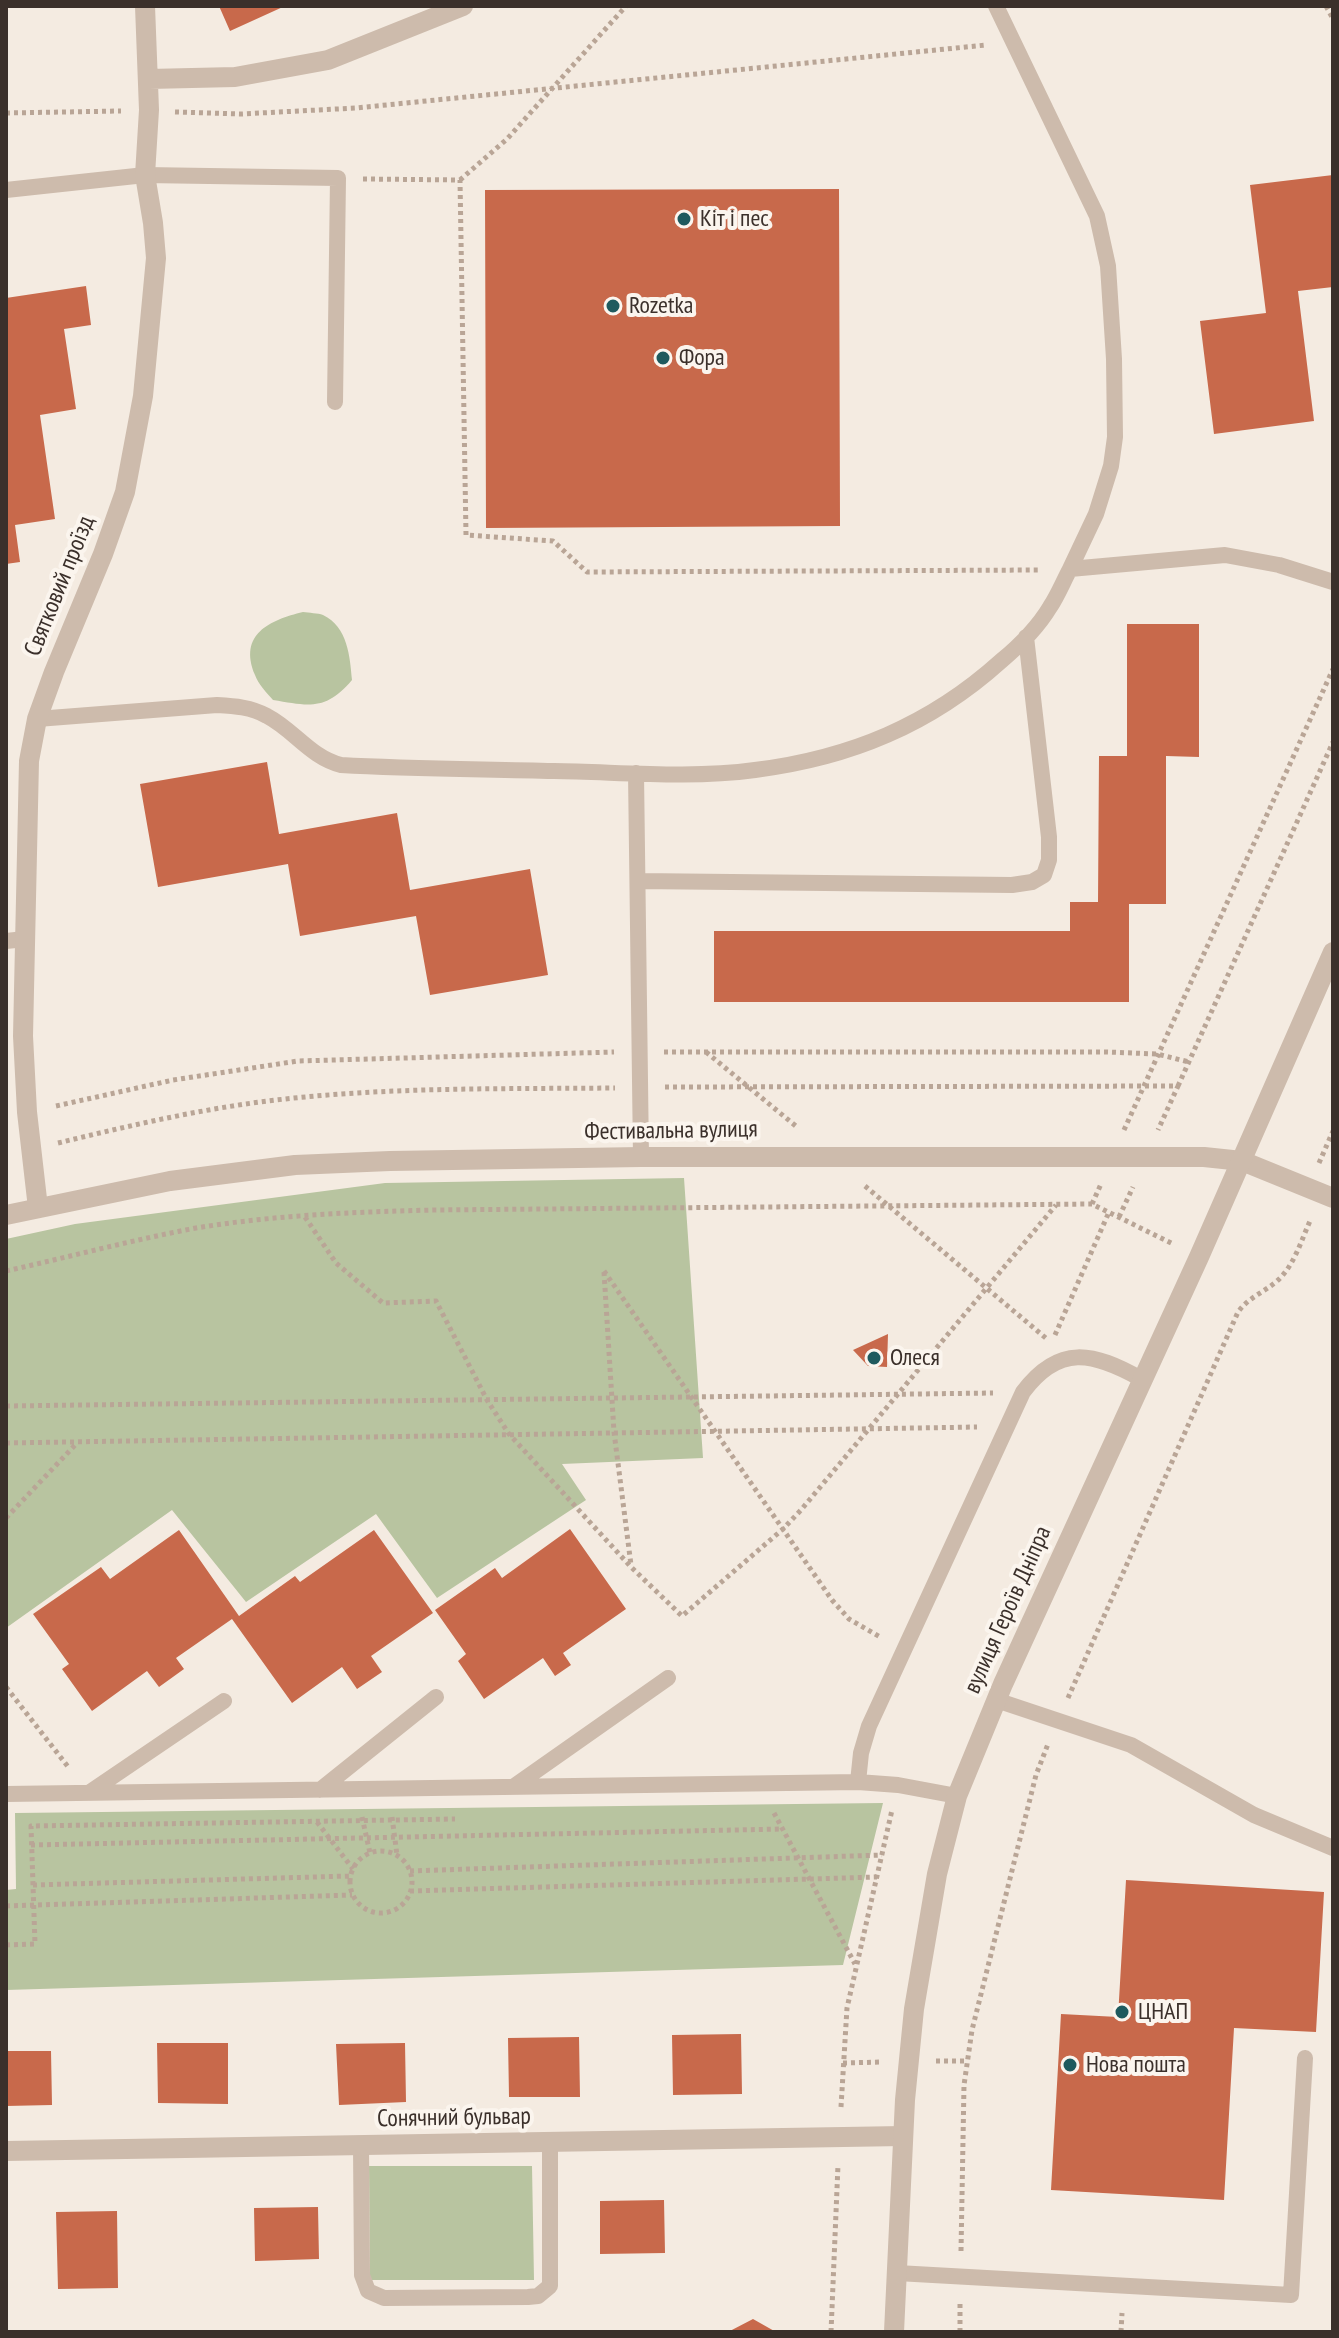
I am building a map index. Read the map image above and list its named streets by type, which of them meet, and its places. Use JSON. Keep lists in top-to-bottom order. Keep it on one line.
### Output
{"streets":{"street":["Святковий проїзд","Фестивальна вулиця","вулиця Героїв Дніпра","Сонячний бульвар"]},"crossings":[["Святковий проїзд","Фестивальна вулиця"],["Фестивальна вулиця","вулиця Героїв Дніпра"],["вулиця Героїв Дніпра","Сонячний бульвар"]],"places":["Кіт і пес","Rozetka","Фора","Олеся","ЦНАП","Нова пошта"]}
